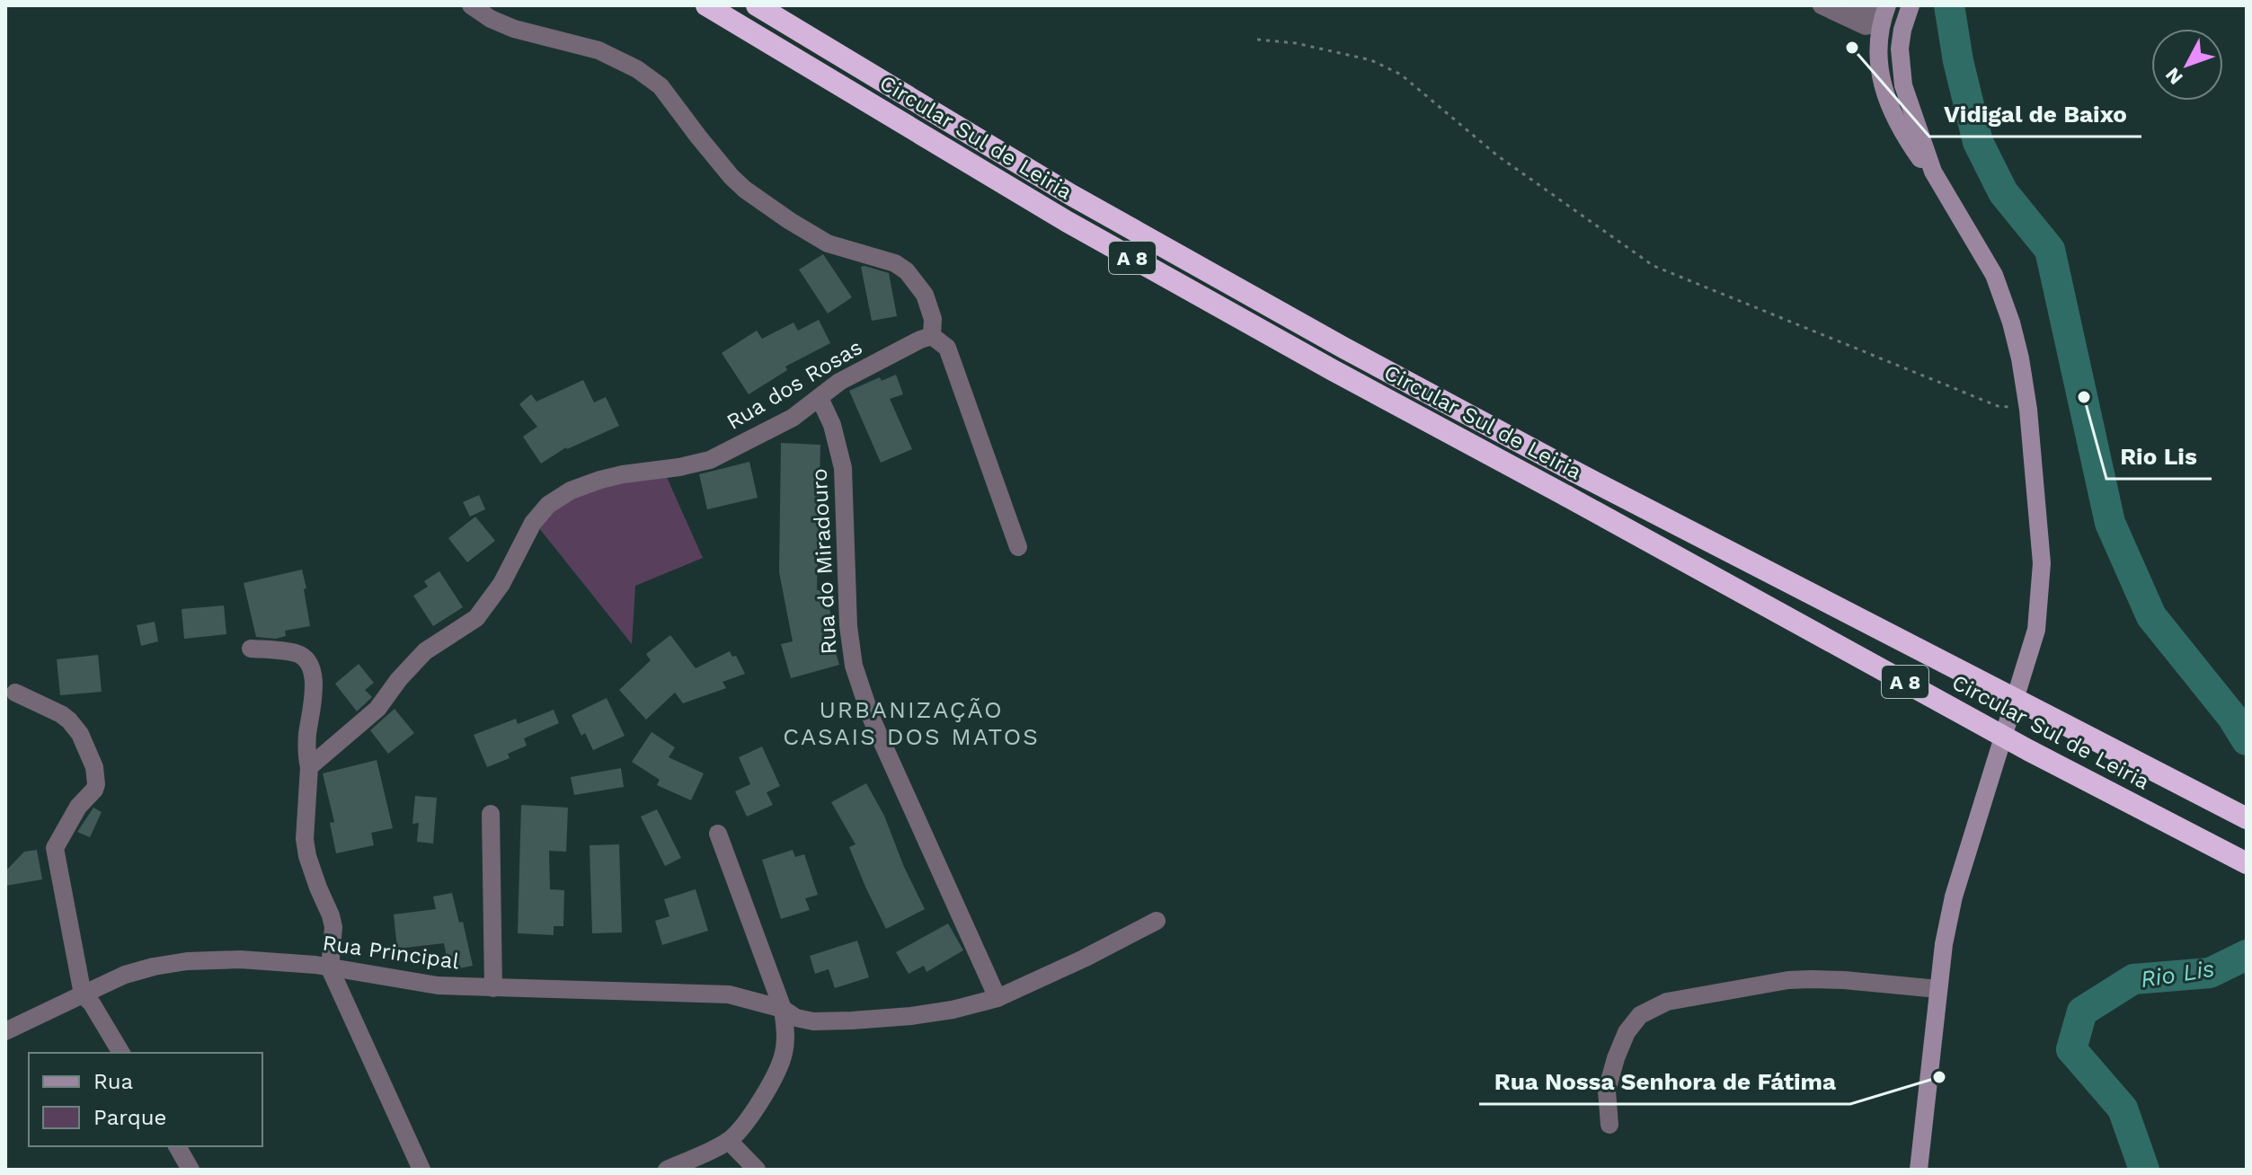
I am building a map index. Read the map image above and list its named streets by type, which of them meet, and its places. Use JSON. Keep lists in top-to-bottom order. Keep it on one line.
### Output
{"streets":{"highway":["Circular Sul de Leiria","A 8"],"street":["Rua dos Rosas","Rua do Miradouro","Rua Principal"]},"crossings":[["Rua dos Rosas","Rua do Miradouro"],["Rua do Miradouro","Rua Principal"]],"districts":["URBANIZAÇÃO CASAIS DOS MATOS"],"water":["Rio Lis"],"places":["Vidigal de Baixo","Rio Lis","Rua Nossa Senhora de Fátima"],"legend":["Rua","Parque"],"north":"bottom left"}
